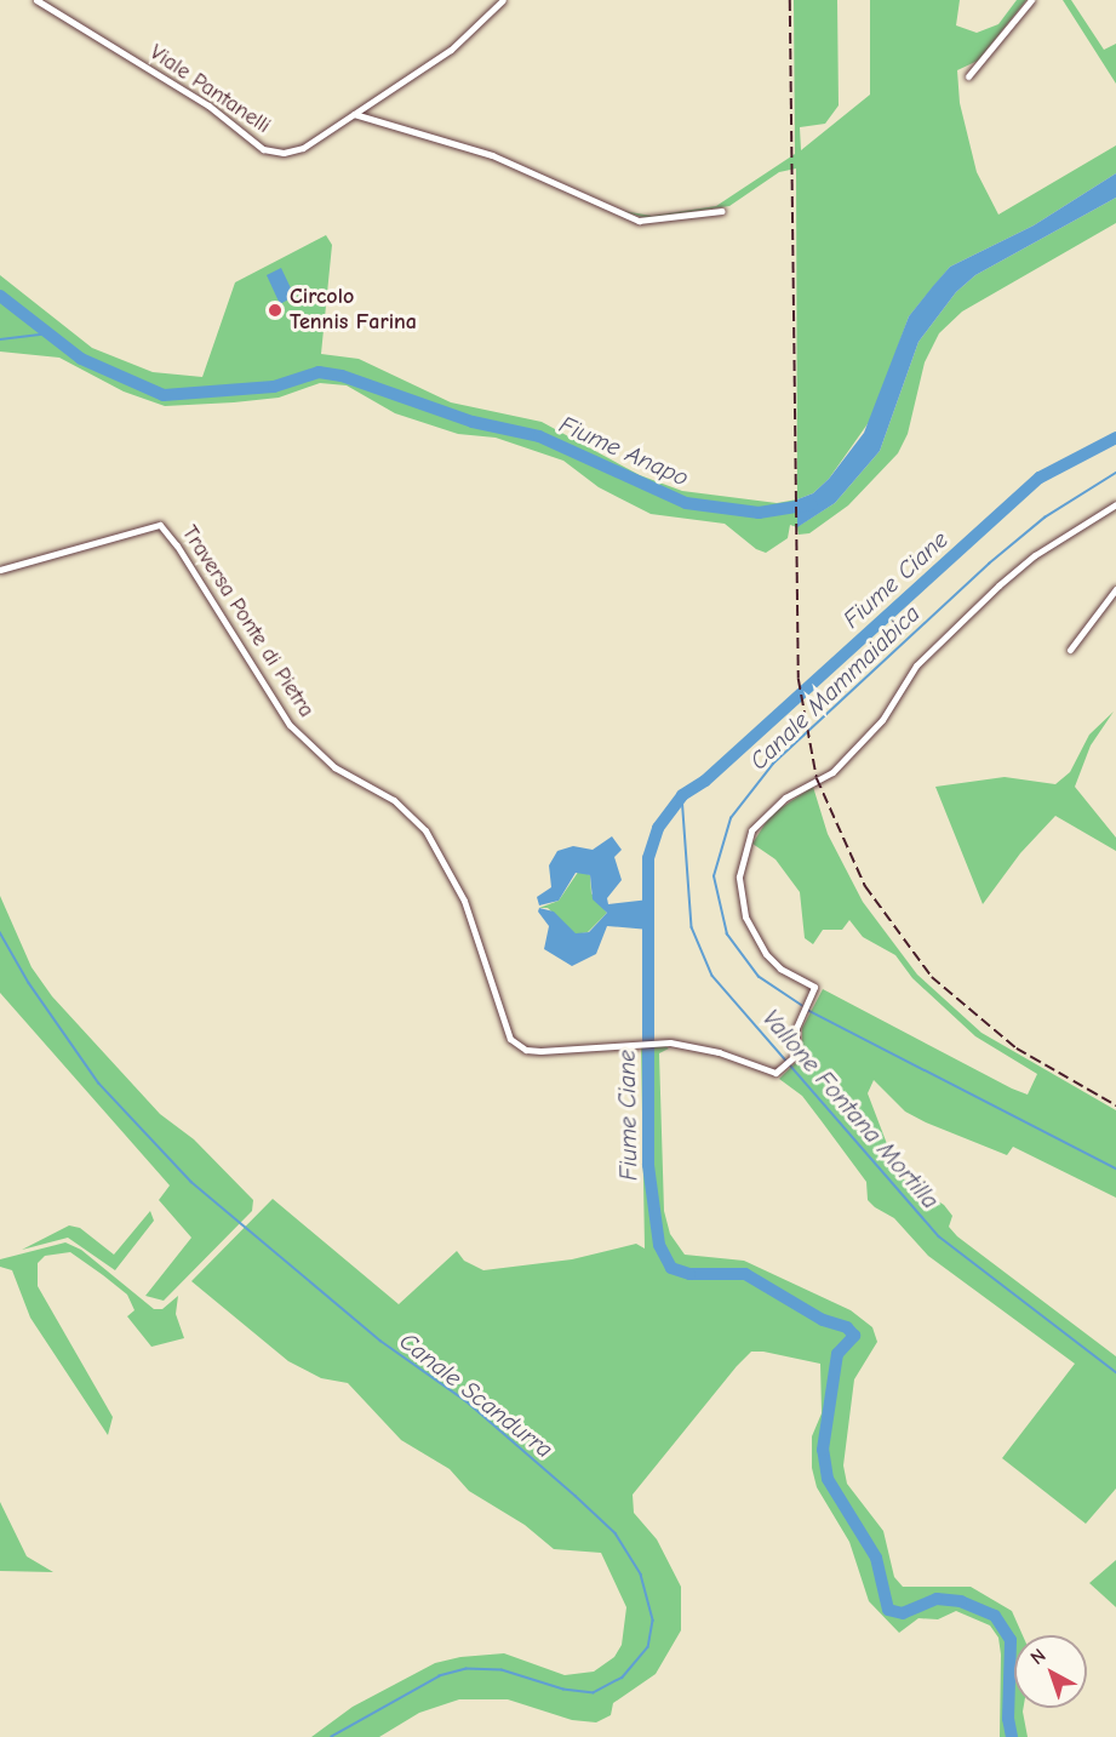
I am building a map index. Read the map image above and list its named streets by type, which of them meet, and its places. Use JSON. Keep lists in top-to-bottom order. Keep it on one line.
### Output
{"streets":{"street":["Viale Pantanelli","Traversa Ponte di Pietra"]},"water":["Fiume Anapo","Fiume Ciane","Canale Mammaiabica","Vallone Fontana Mortilla","Canale Scandurra"],"places":["Circolo Tennis Farina"],"north":"top left"}
